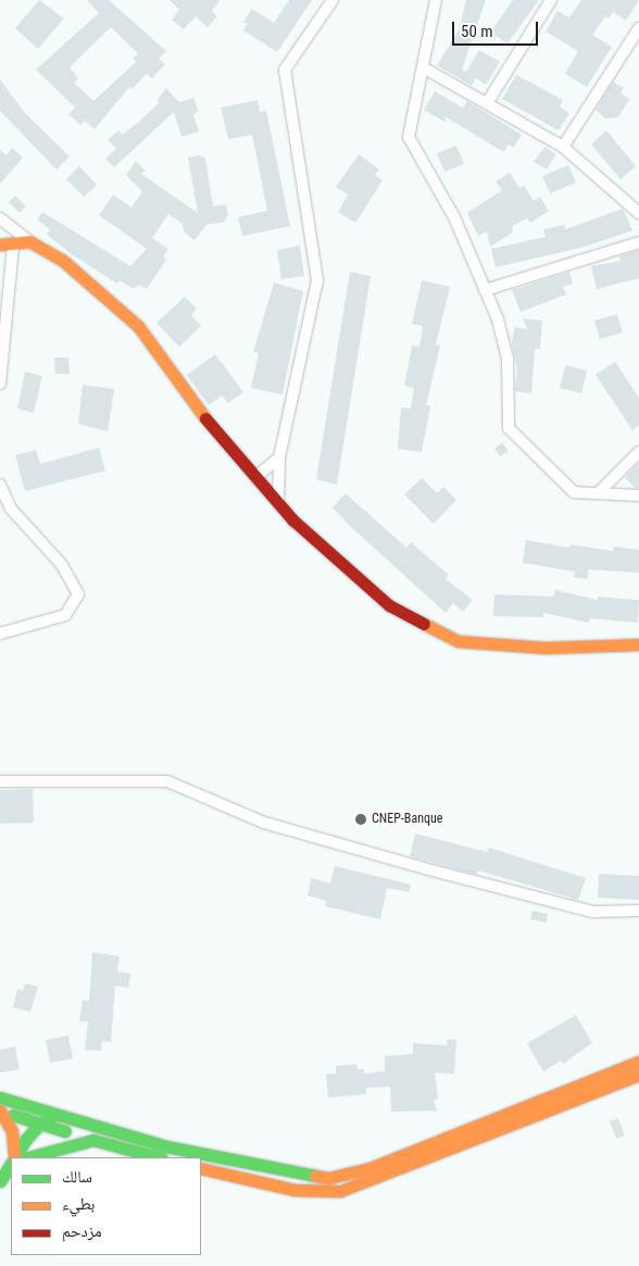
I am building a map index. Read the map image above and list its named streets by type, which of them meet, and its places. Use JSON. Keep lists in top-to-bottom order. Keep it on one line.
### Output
{"places":["CNEP-Banque"],"legend":["سالك","بطيء","مزدحم"],"scale_bar":"50 m"}
